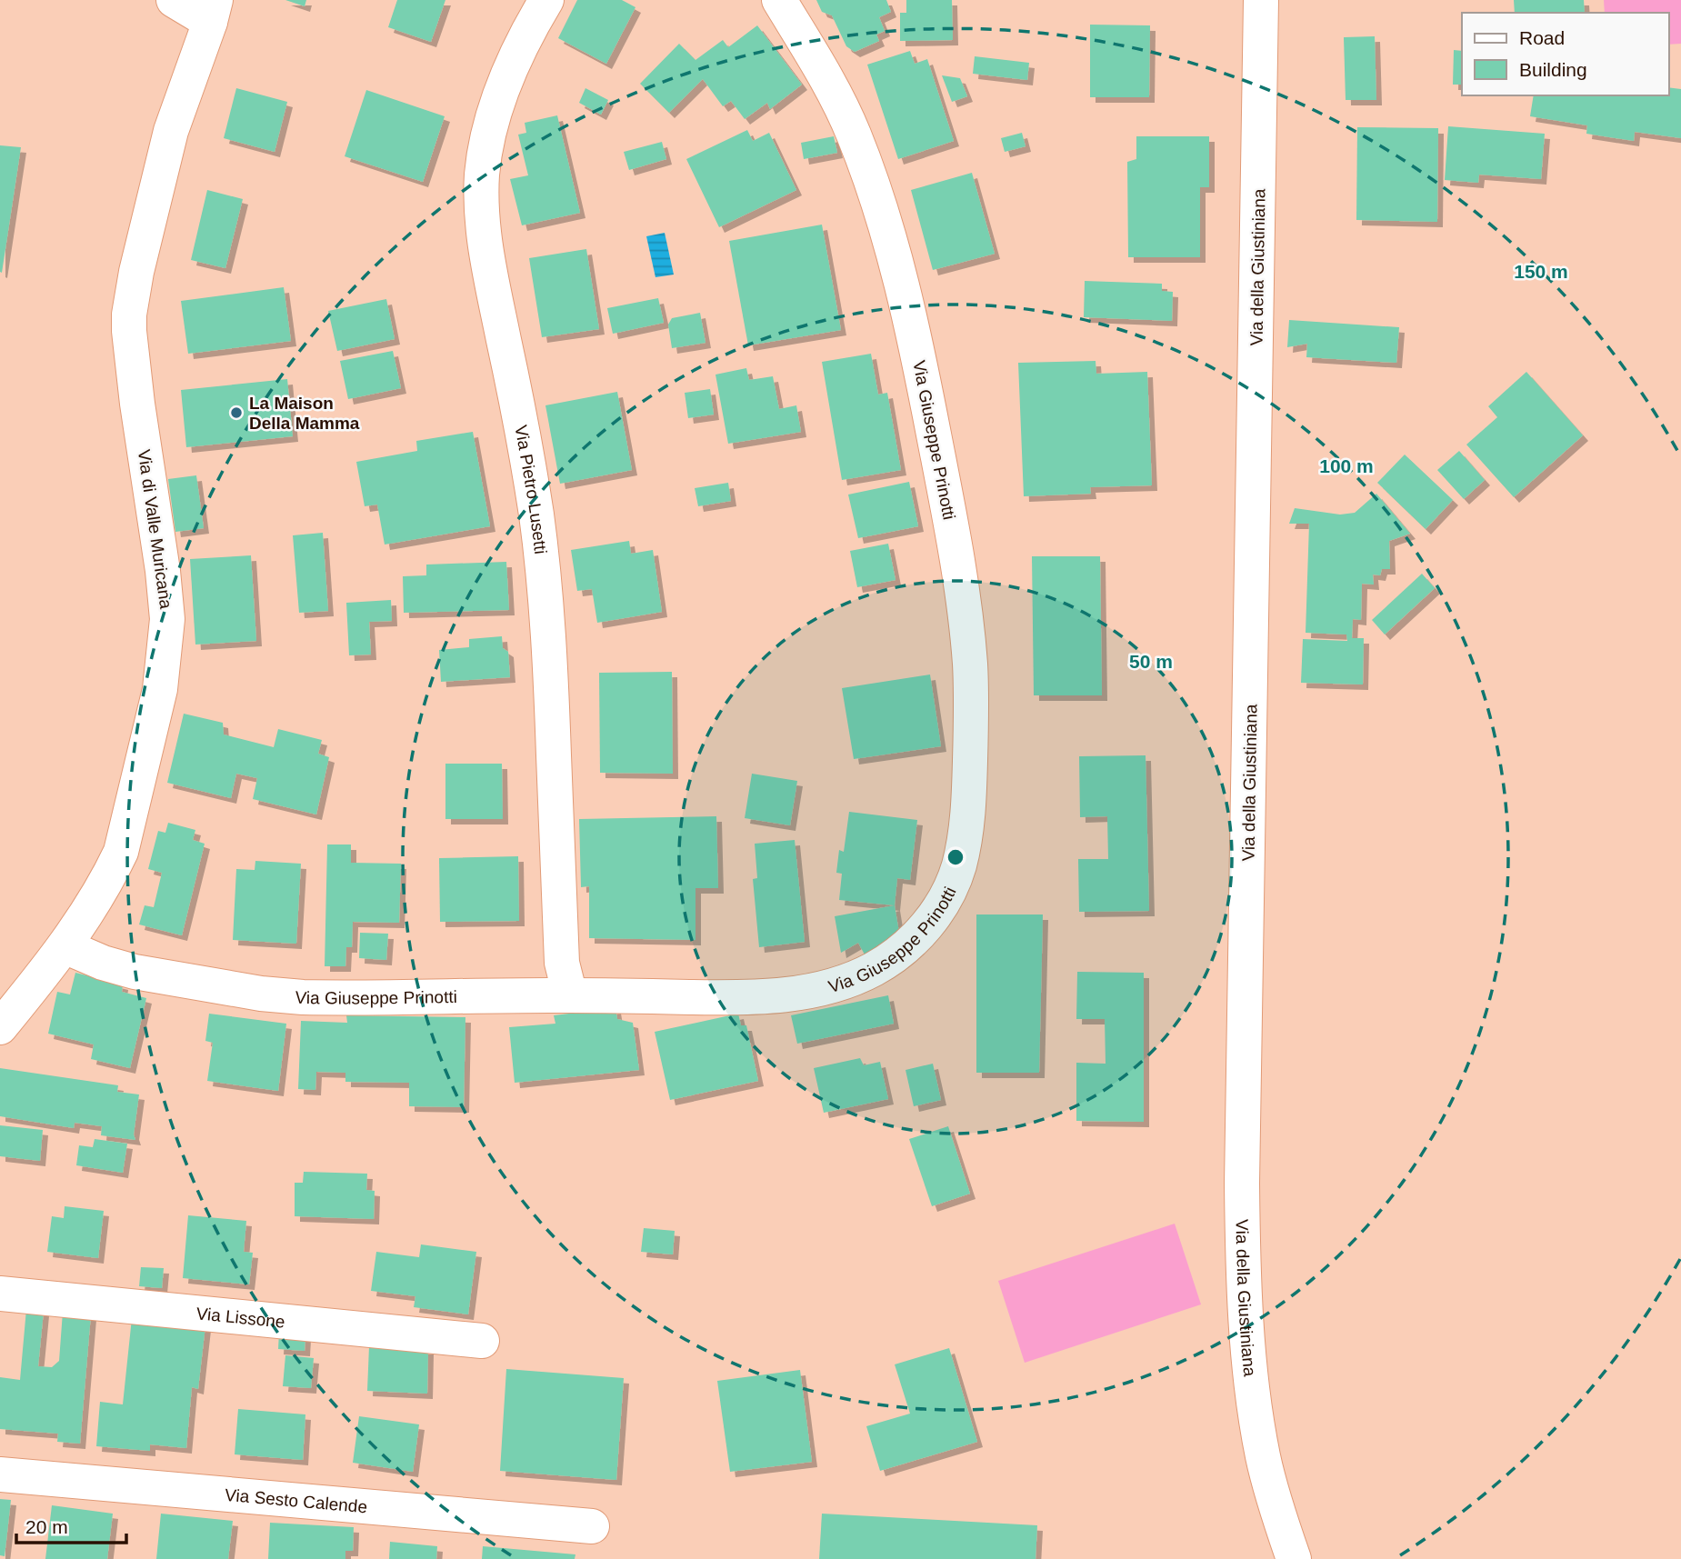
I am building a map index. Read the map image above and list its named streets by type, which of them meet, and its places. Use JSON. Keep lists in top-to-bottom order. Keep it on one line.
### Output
{"streets":{"street":["Via della Giustiniana","Via Giuseppe Prinotti","Via Pietro Lusetti","Via di Valle Muricana","Via Lissone","Via Sesto Calende"]},"crossings":[["Via Giuseppe Prinotti","Via Pietro Lusetti"],["Via Giuseppe Prinotti","Via di Valle Muricana"]],"places":["La Maison Della Mamma"],"legend":["Road","Building"],"scale_bar":"20 m","rings":["150 m","100 m","50 m"]}
